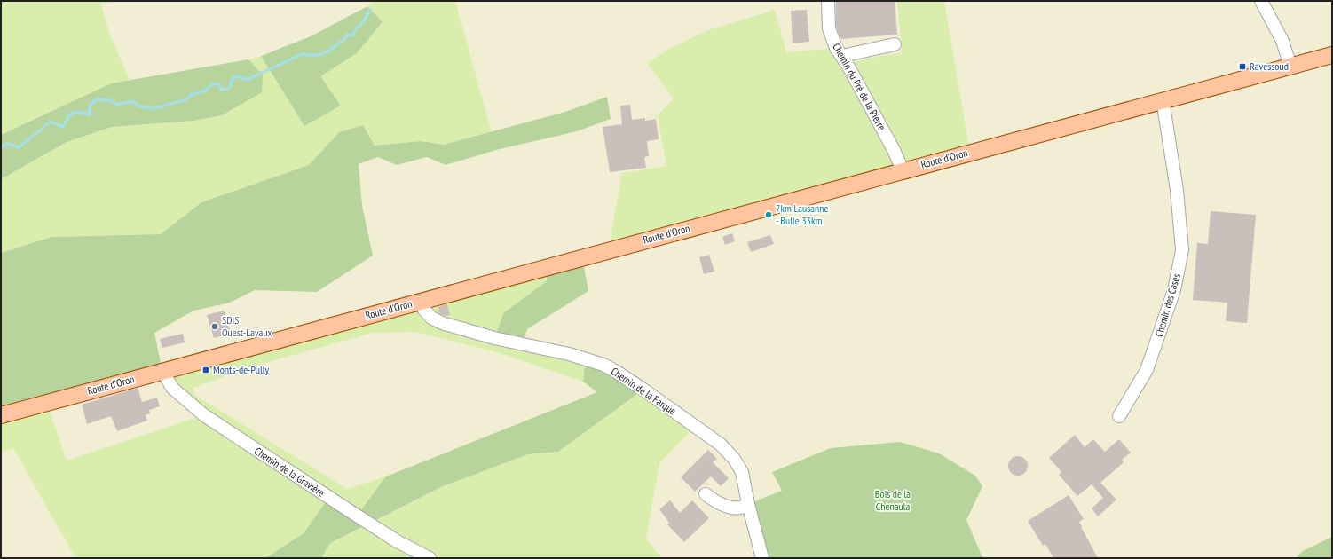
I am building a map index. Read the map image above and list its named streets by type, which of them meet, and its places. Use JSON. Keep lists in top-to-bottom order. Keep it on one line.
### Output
{"streets":{"main road":["Route d'Oron"],"street":["Chemin du Pré de la Pierre","Chemin des Cases","Chemin de la Farque","Chemin de la Gravière"]},"crossings":[["Chemin du Pré de la Pierre","Route d'Oron"],["Route d'Oron","Chemin des Cases"],["Route d'Oron","Chemin de la Farque"],["Route d'Oron","Chemin de la Gravière"]],"parks":["Bois de la Chenaula"],"places":{"transit":["Ravessoud","Monts-de-Pully"],"other":["7km Lausanne - Bulle 33km","SDIS Ouest-Lavaux"]}}
